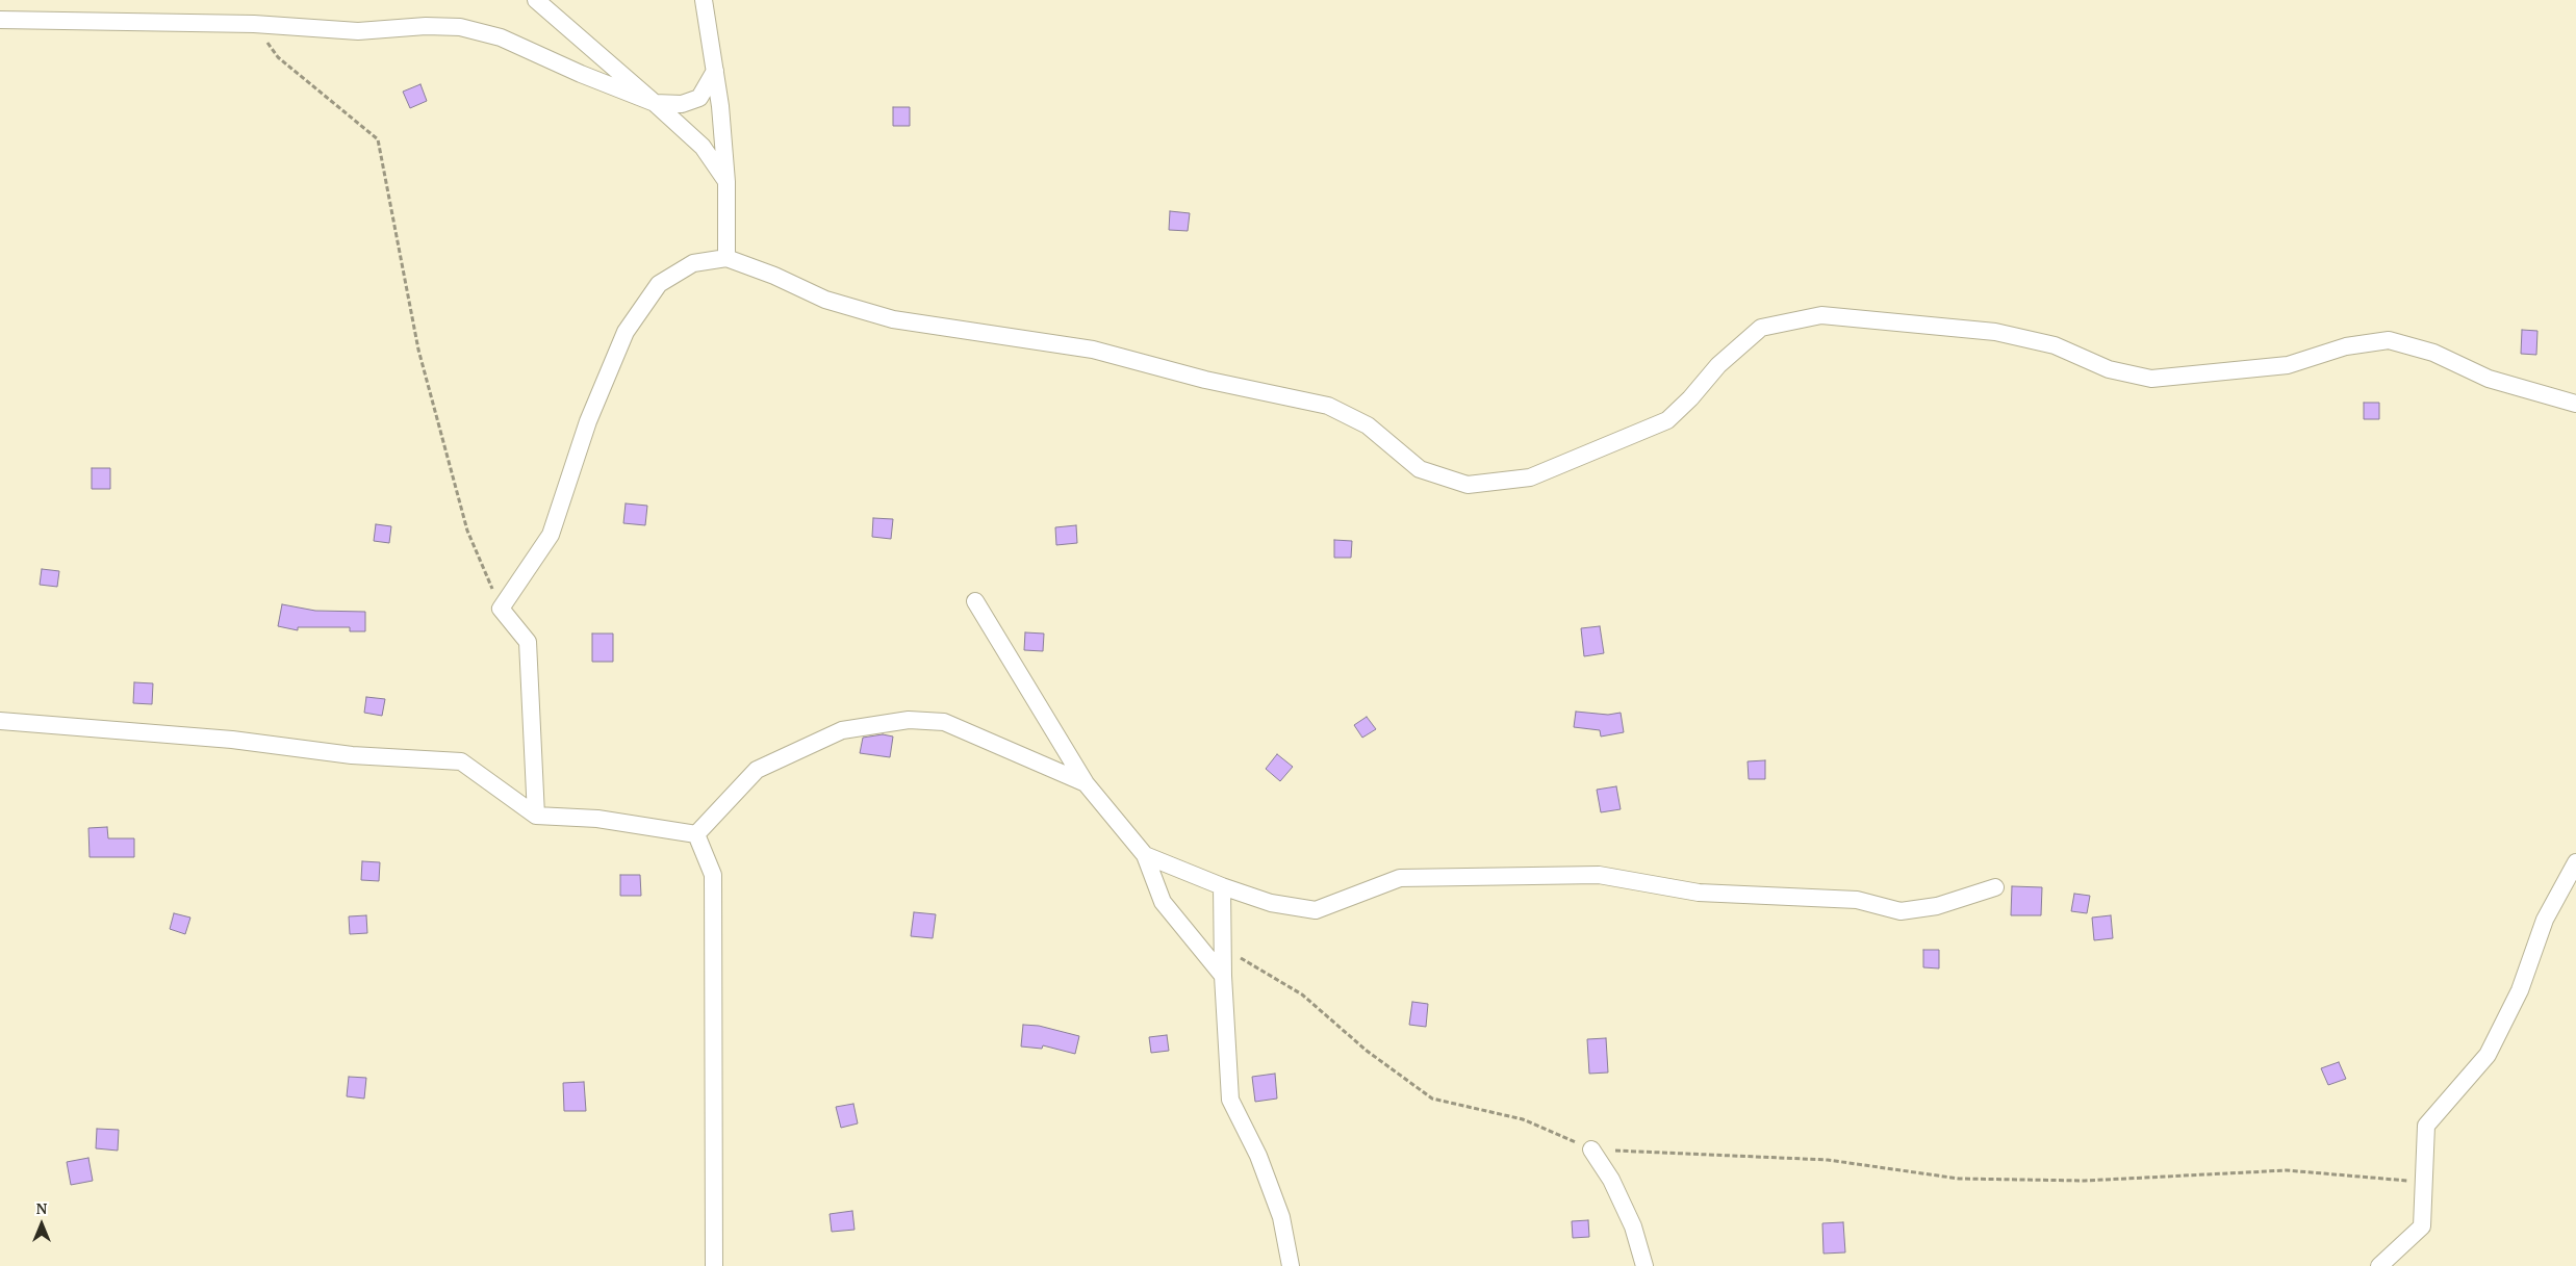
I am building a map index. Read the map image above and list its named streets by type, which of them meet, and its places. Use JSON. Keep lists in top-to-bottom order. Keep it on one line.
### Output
{"north":"top"}
